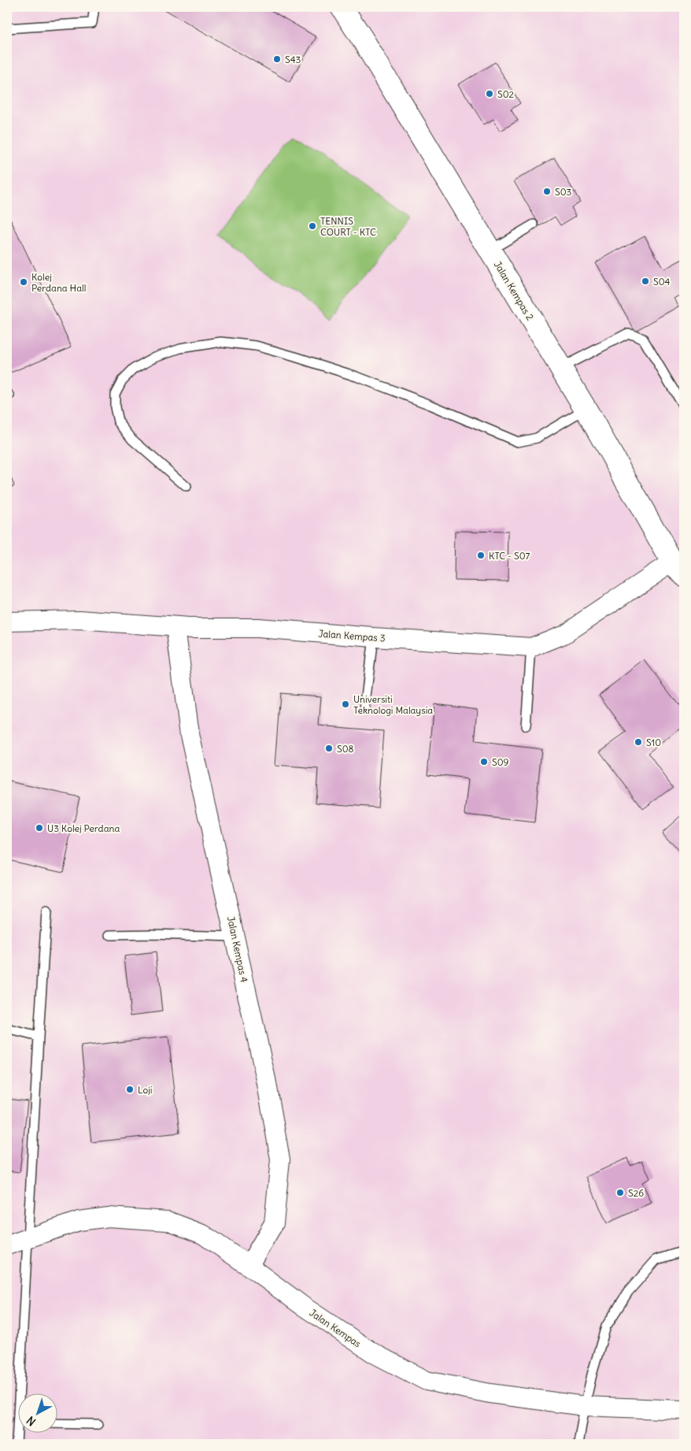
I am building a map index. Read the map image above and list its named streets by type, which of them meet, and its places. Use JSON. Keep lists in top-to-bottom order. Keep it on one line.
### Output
{"streets":{"street":["Jalan Kempas 2","Jalan Kempas 3","Jalan Kempas 4","Jalan Kempas"]},"crossings":[["Jalan Kempas 2","Jalan Kempas 3"],["Jalan Kempas 3","Jalan Kempas 4"],["Jalan Kempas 4","Jalan Kempas"]],"places":["S43","S02","S03","TENNIS COURT - KTC","S04","Kolej Perdana Hall","KTC - S07","Universiti Teknologi Malaysia","S10","S08","S09","U3 Kolej Perdana","Loji","S26"],"north":"bottom left"}
